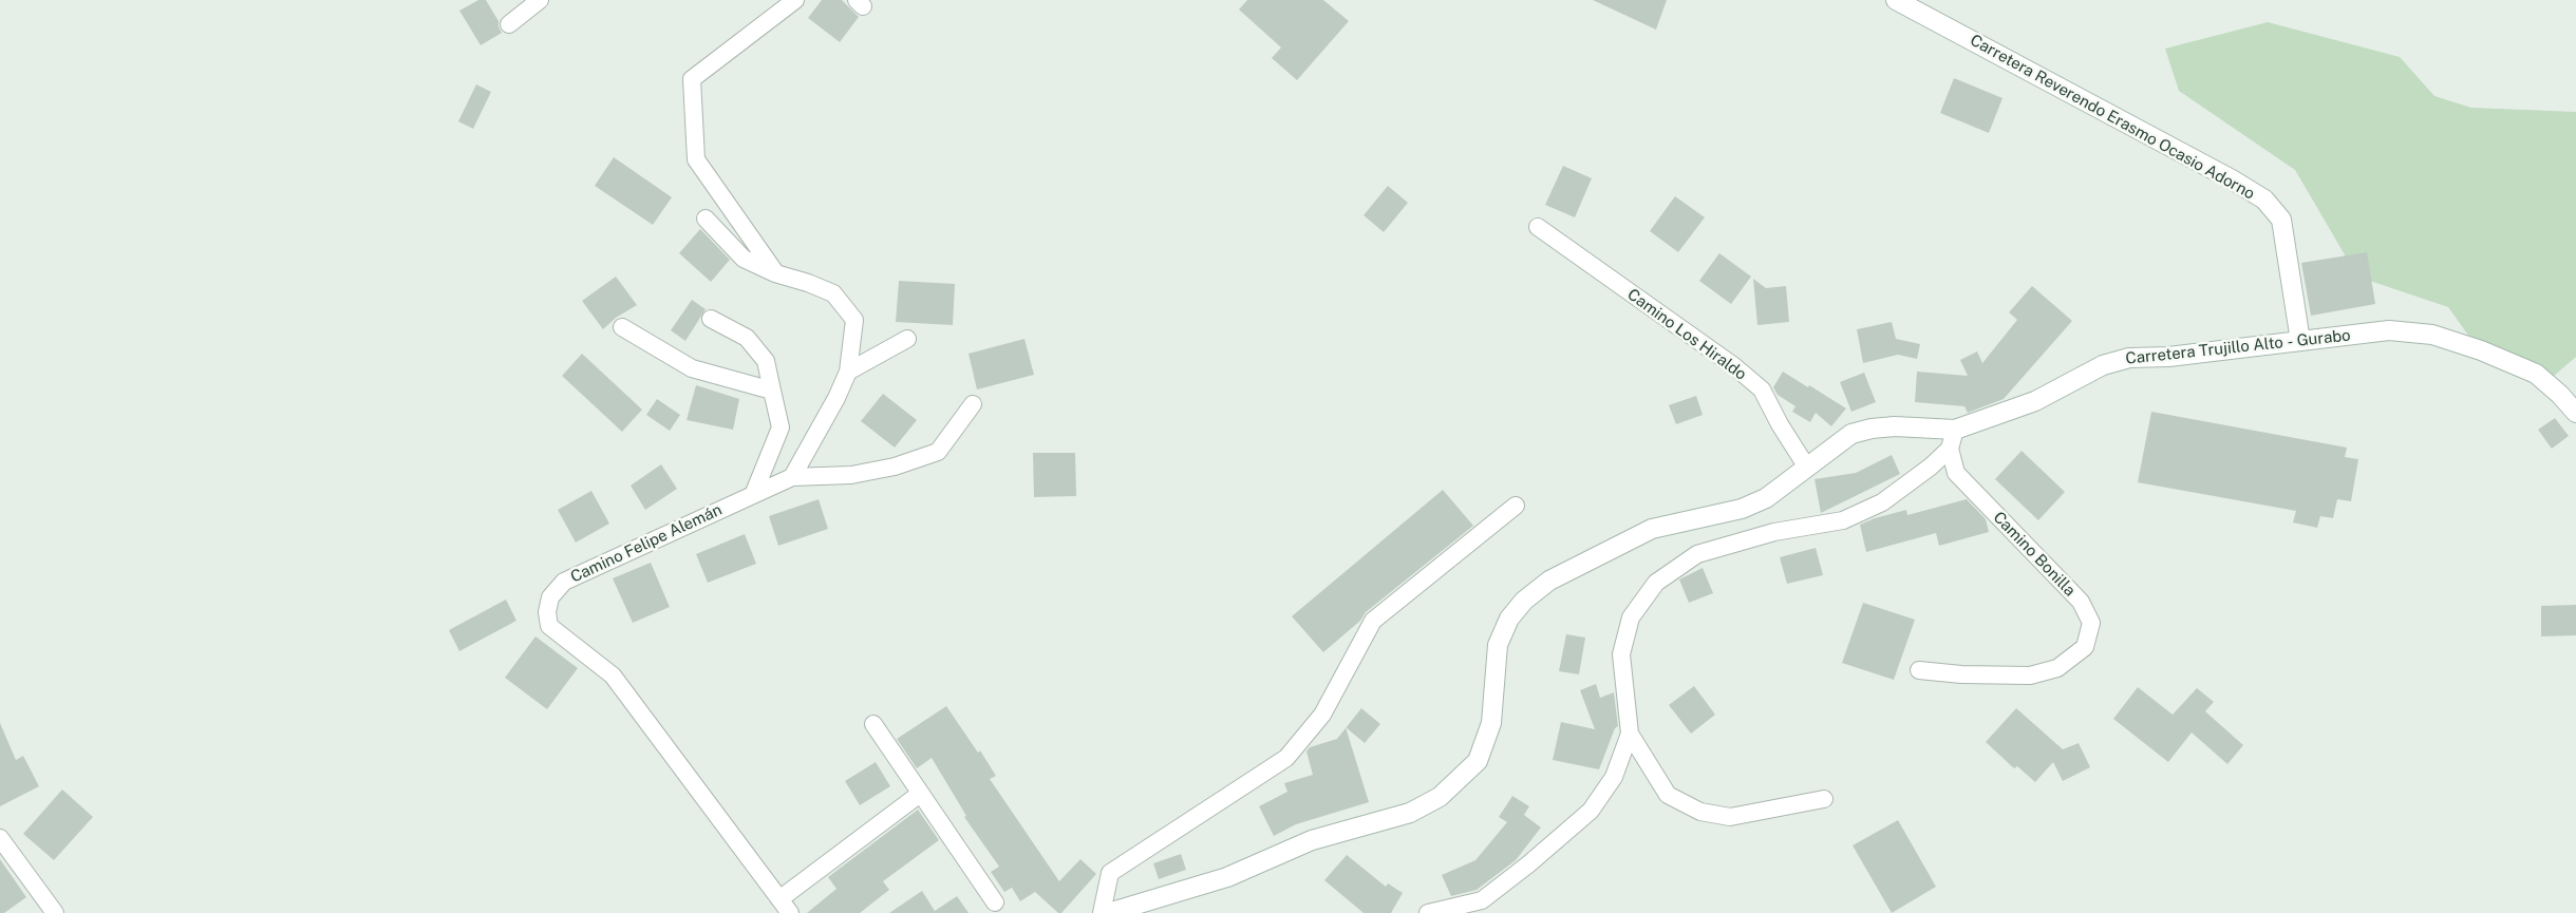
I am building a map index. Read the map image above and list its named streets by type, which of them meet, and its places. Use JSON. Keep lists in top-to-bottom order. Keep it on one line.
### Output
{"streets":{"main road":["Carretera Reverendo Erasmo Ocasio Adorno","Carretera Trujillo Alto - Gurabo"],"street":["Camino Los Hiraldo","Camino Felipe Alemán","Camino Bonilla"]},"crossings":[["Carretera Reverendo Erasmo Ocasio Adorno","Carretera Trujillo Alto - Gurabo"],["Camino Los Hiraldo","Carretera Trujillo Alto - Gurabo"],["Carretera Trujillo Alto - Gurabo","Camino Bonilla"]]}
